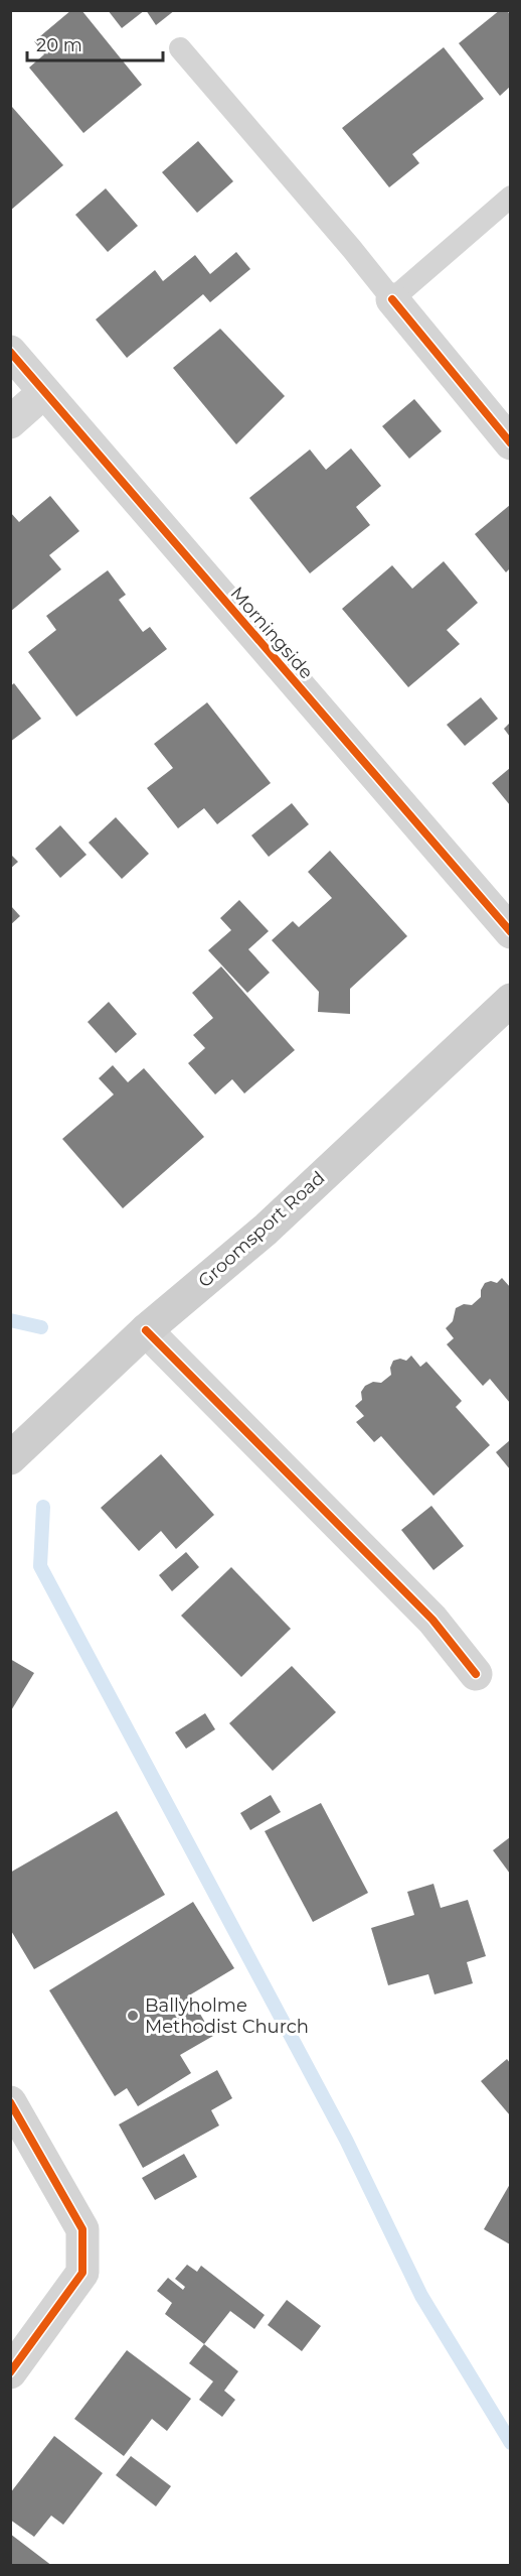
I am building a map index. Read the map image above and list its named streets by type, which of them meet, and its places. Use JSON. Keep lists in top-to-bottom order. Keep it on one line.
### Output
{"streets":{"main road":["Groomsport Road"],"street":["Morningside"]},"places":["Ballyholme Methodist Church"],"scale_bar":"20 m"}
